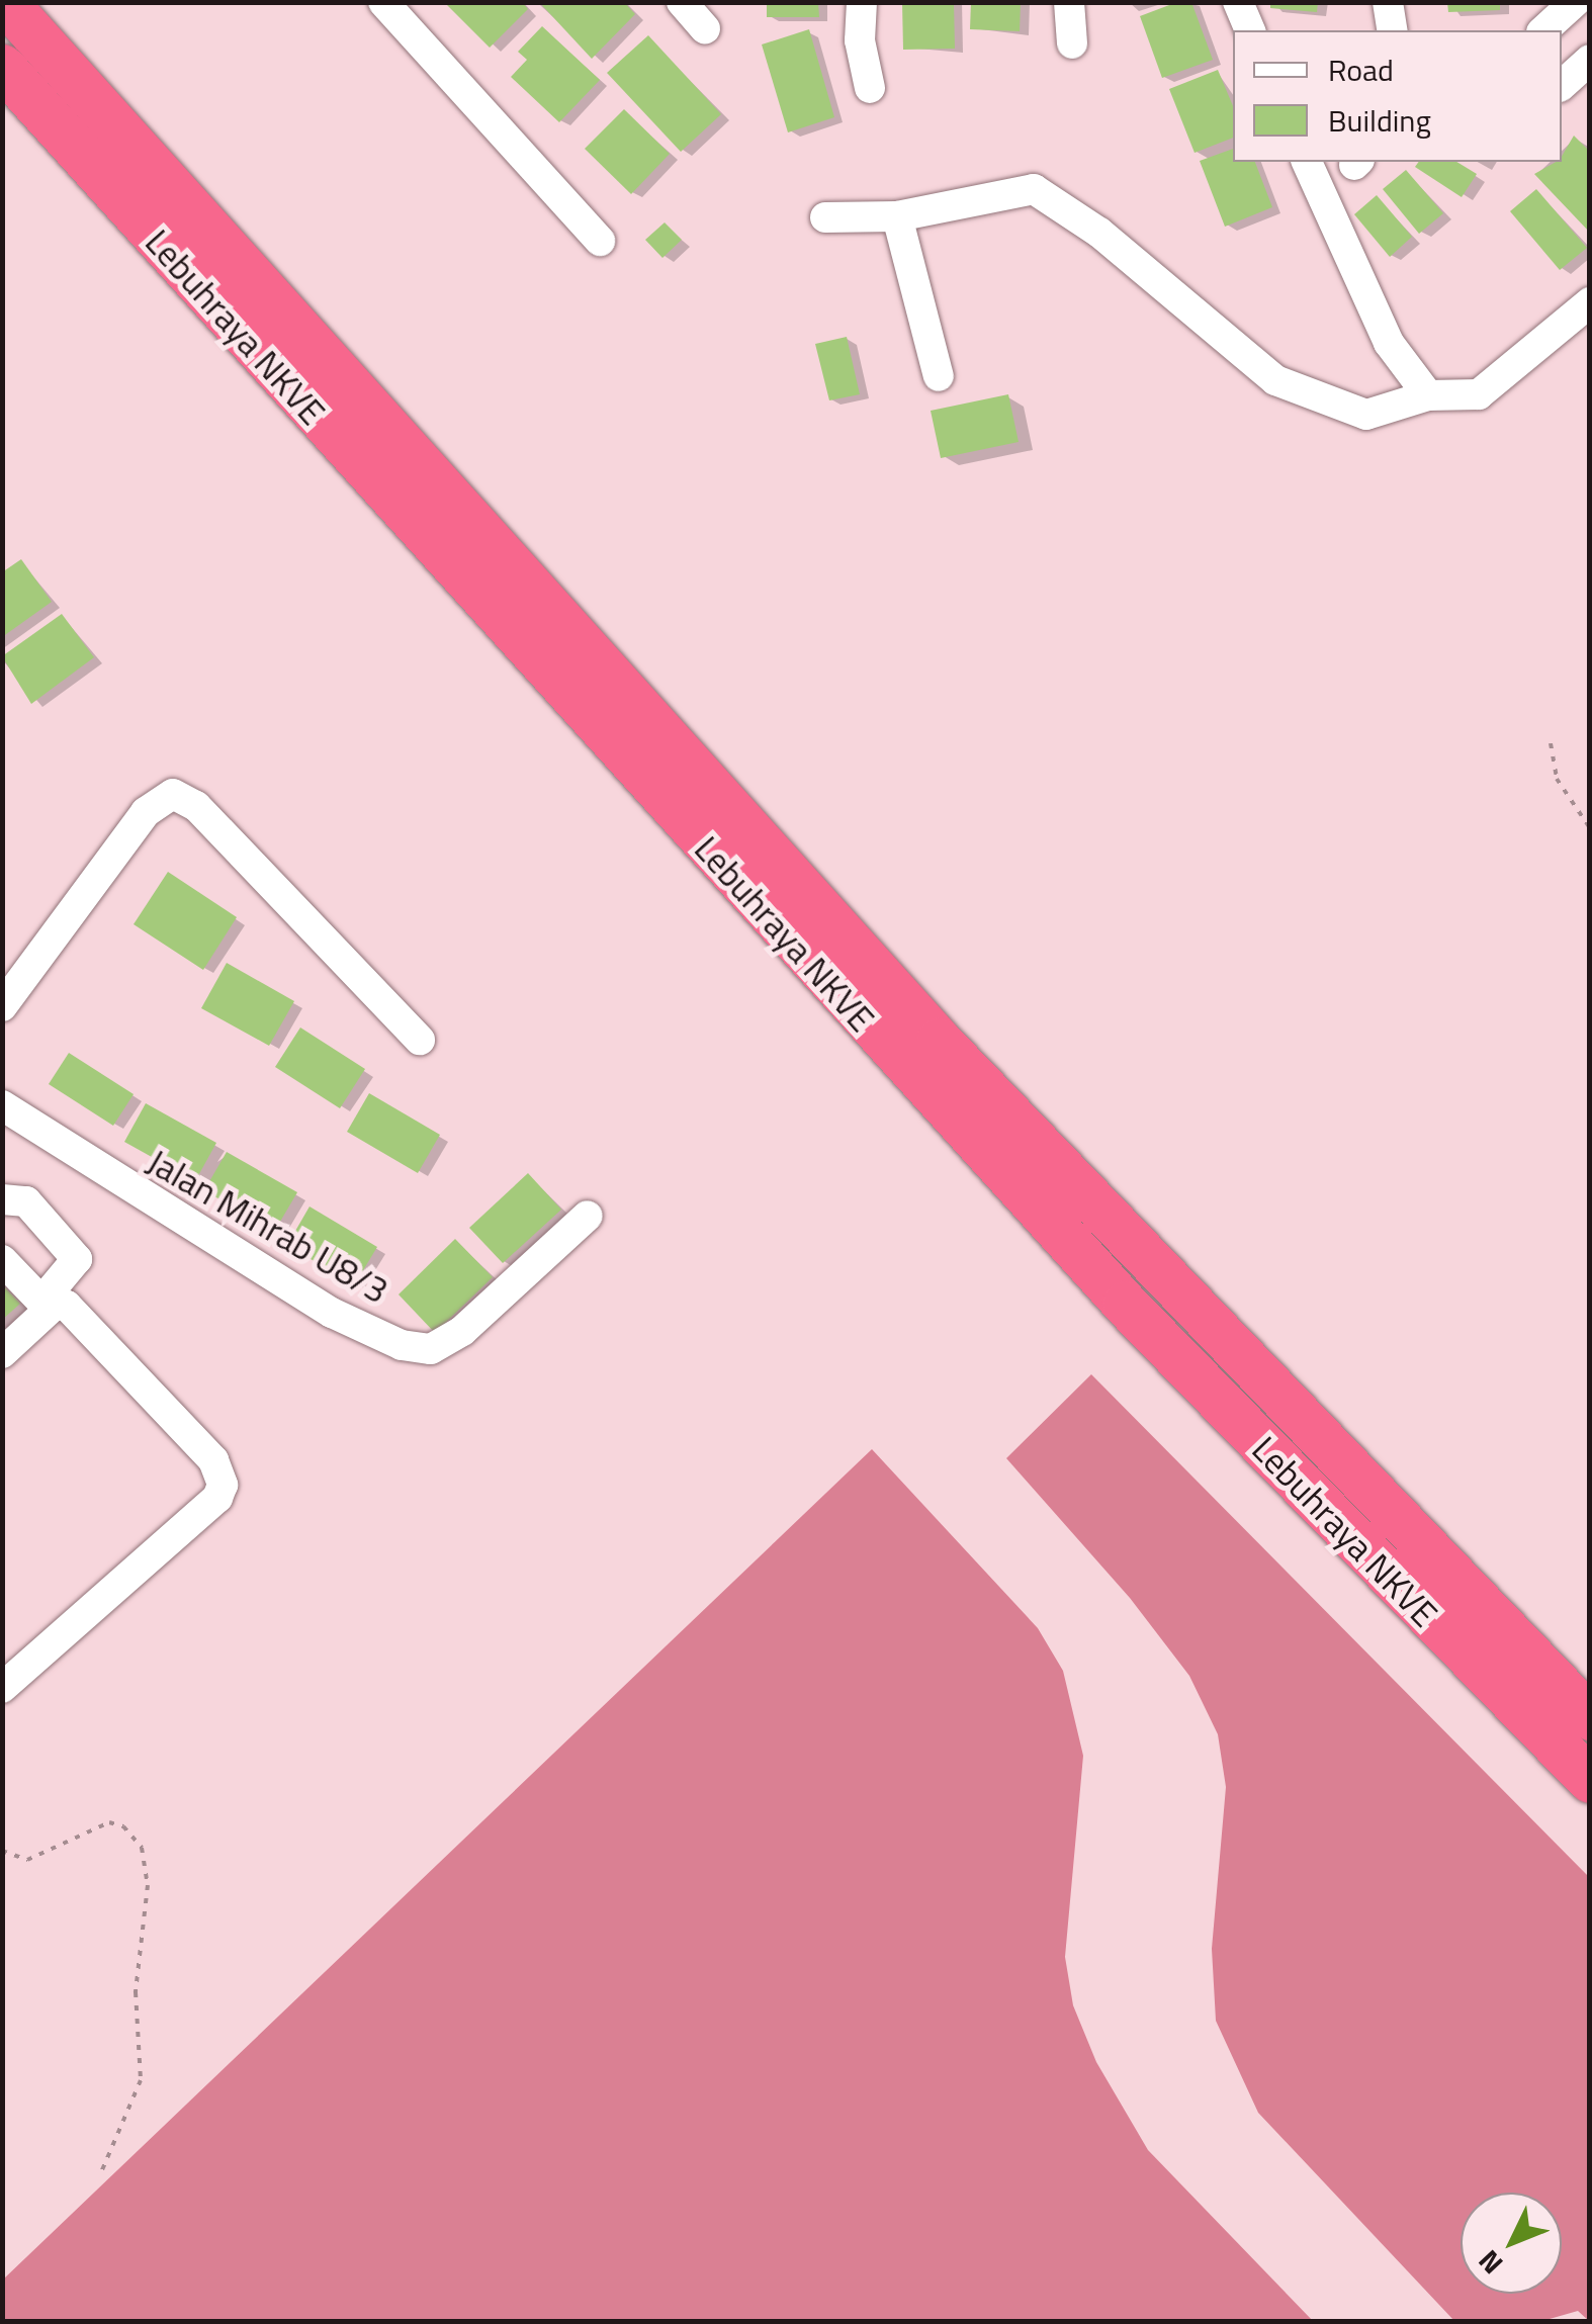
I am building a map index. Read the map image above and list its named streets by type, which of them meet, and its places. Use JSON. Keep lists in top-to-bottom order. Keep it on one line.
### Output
{"streets":{"highway":["Lebuhraya NKVE"],"street":["Jalan Mihrab U8/3"]},"legend":["Road","Building"],"north":"bottom left"}
